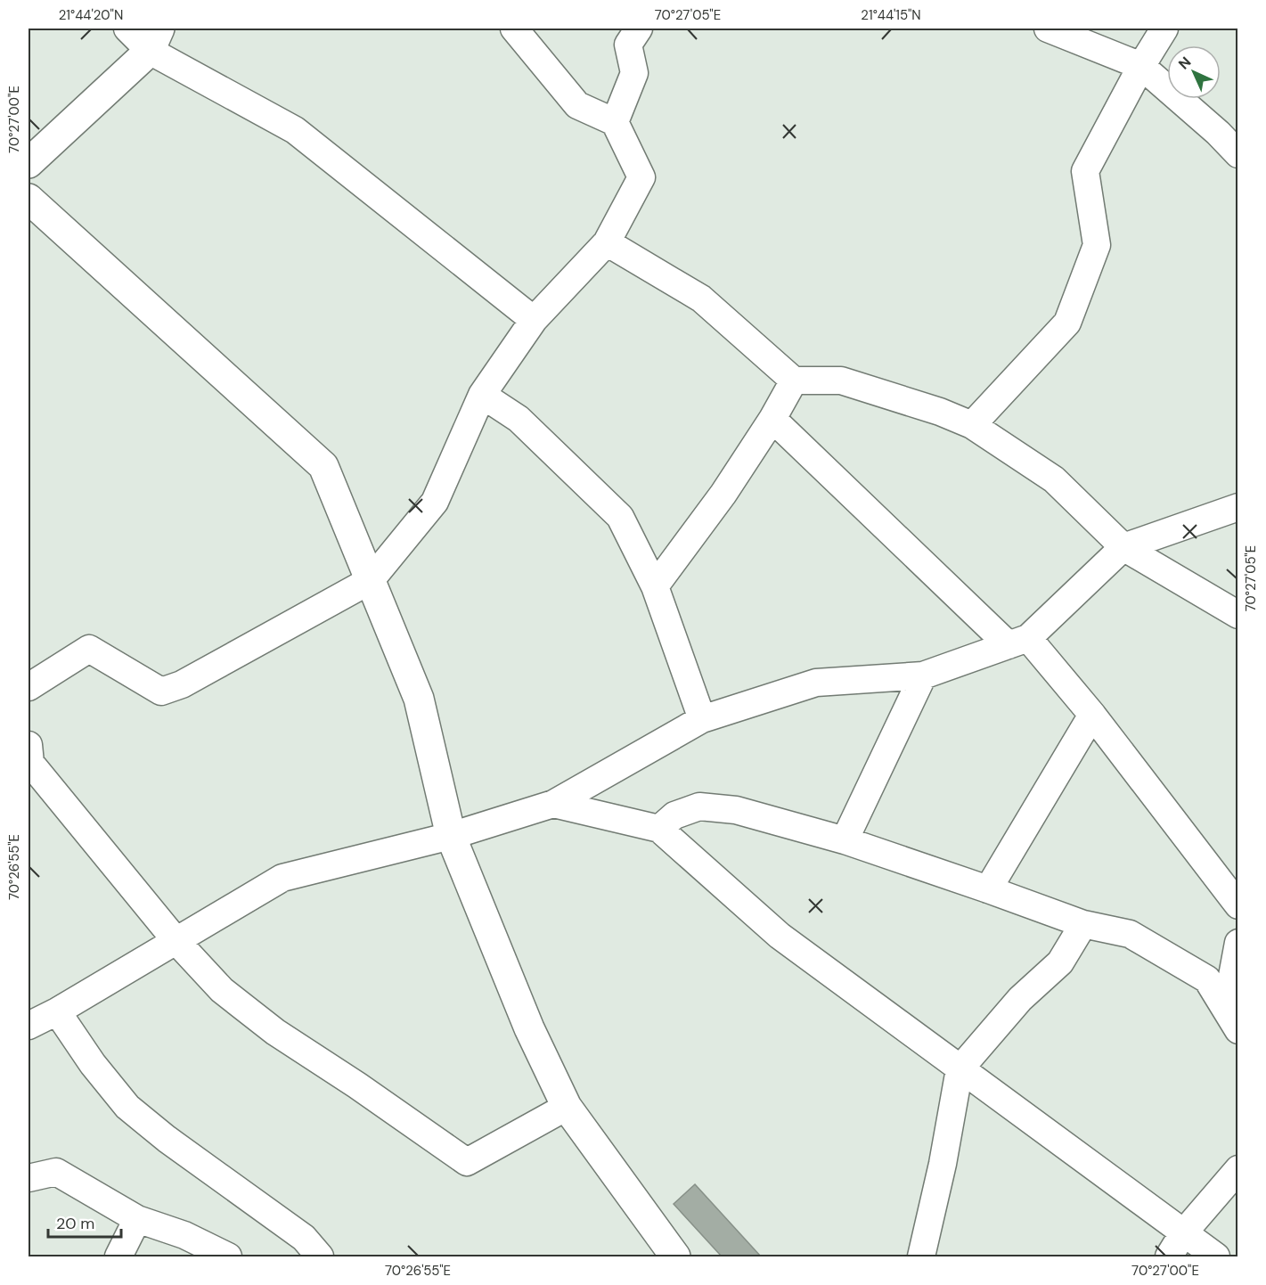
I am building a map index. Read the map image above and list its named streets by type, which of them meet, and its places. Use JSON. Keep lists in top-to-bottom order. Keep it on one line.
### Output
{"scale_bar":"20 m","north":"top left","coordinates":["21°44'20\"N","70°27'05\"E","21°44'15\"N","70°27'00\"E","70°26'55\"E"]}
